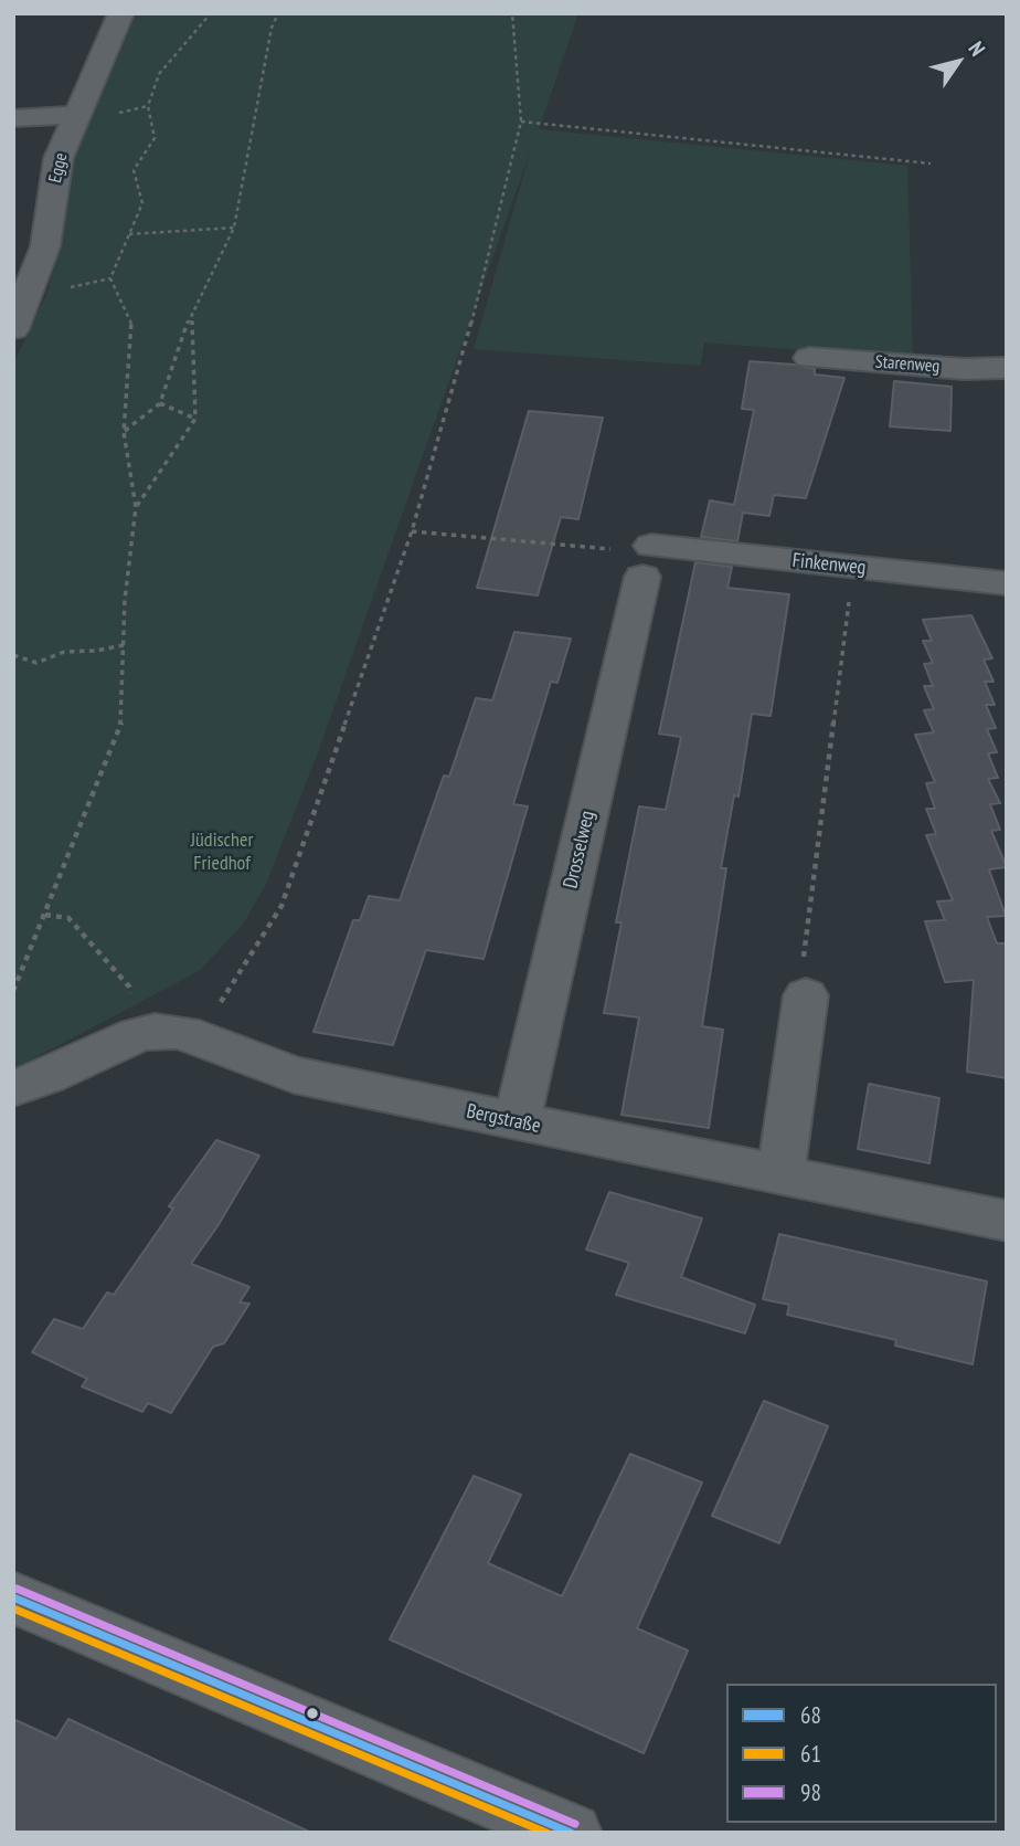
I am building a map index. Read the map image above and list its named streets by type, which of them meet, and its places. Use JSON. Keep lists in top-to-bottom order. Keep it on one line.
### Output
{"streets":{"street":["Egge","Starenweg","Finkenweg","Drosselweg","Bergstraße"]},"crossings":[["Finkenweg","Drosselweg"],["Drosselweg","Bergstraße"]],"parks":["Jüdischer Friedhof"],"lines":["transit line 98","transit line 68","transit line 61"],"legend":["68","61","98"],"north":"top right"}
